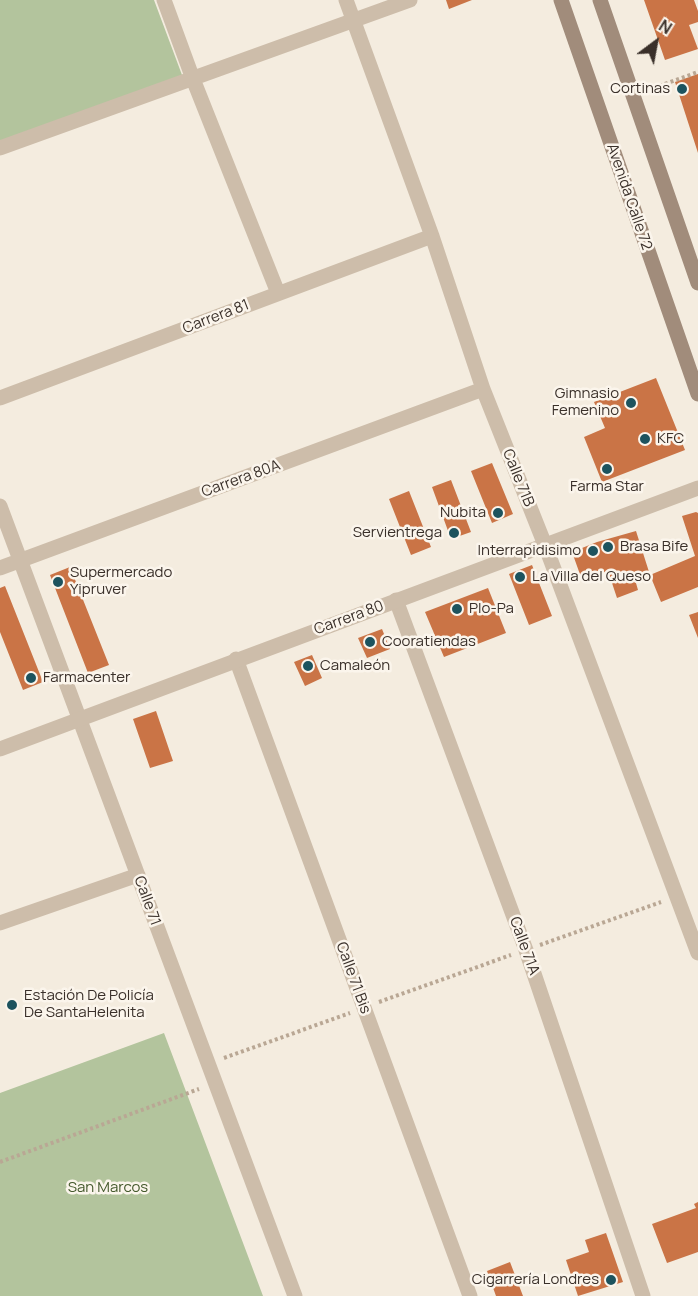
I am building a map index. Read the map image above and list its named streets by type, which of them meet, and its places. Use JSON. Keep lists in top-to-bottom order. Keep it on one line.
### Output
{"streets":{"main road":["Avenida Calle 72"],"street":["Carrera 81","Calle 71B","Carrera 80A","Carrera 80","Calle 71","Calle 71A","Calle 71 Bis"]},"crossings":[["Carrera 81","Calle 71B"],["Calle 71B","Carrera 80A"],["Calle 71B","Carrera 80"],["Carrera 80A","Calle 71"],["Carrera 80","Calle 71"],["Carrera 80","Calle 71A"],["Carrera 80","Calle 71 Bis"]],"parks":["San Marcos"],"places":["Cortinas","Gimnasio Femenino","KFC","Farma Star","Nubita","Servientrega","Brasa Bife","Interrapidisimo","La Villa del Queso","Supermercado Yipruver","Plo-Pa","Cooratiendas","Camaleón","Farmacenter","Estación De Policía De SantaHelenita","Cigarrería Londres"],"north":"top right"}
